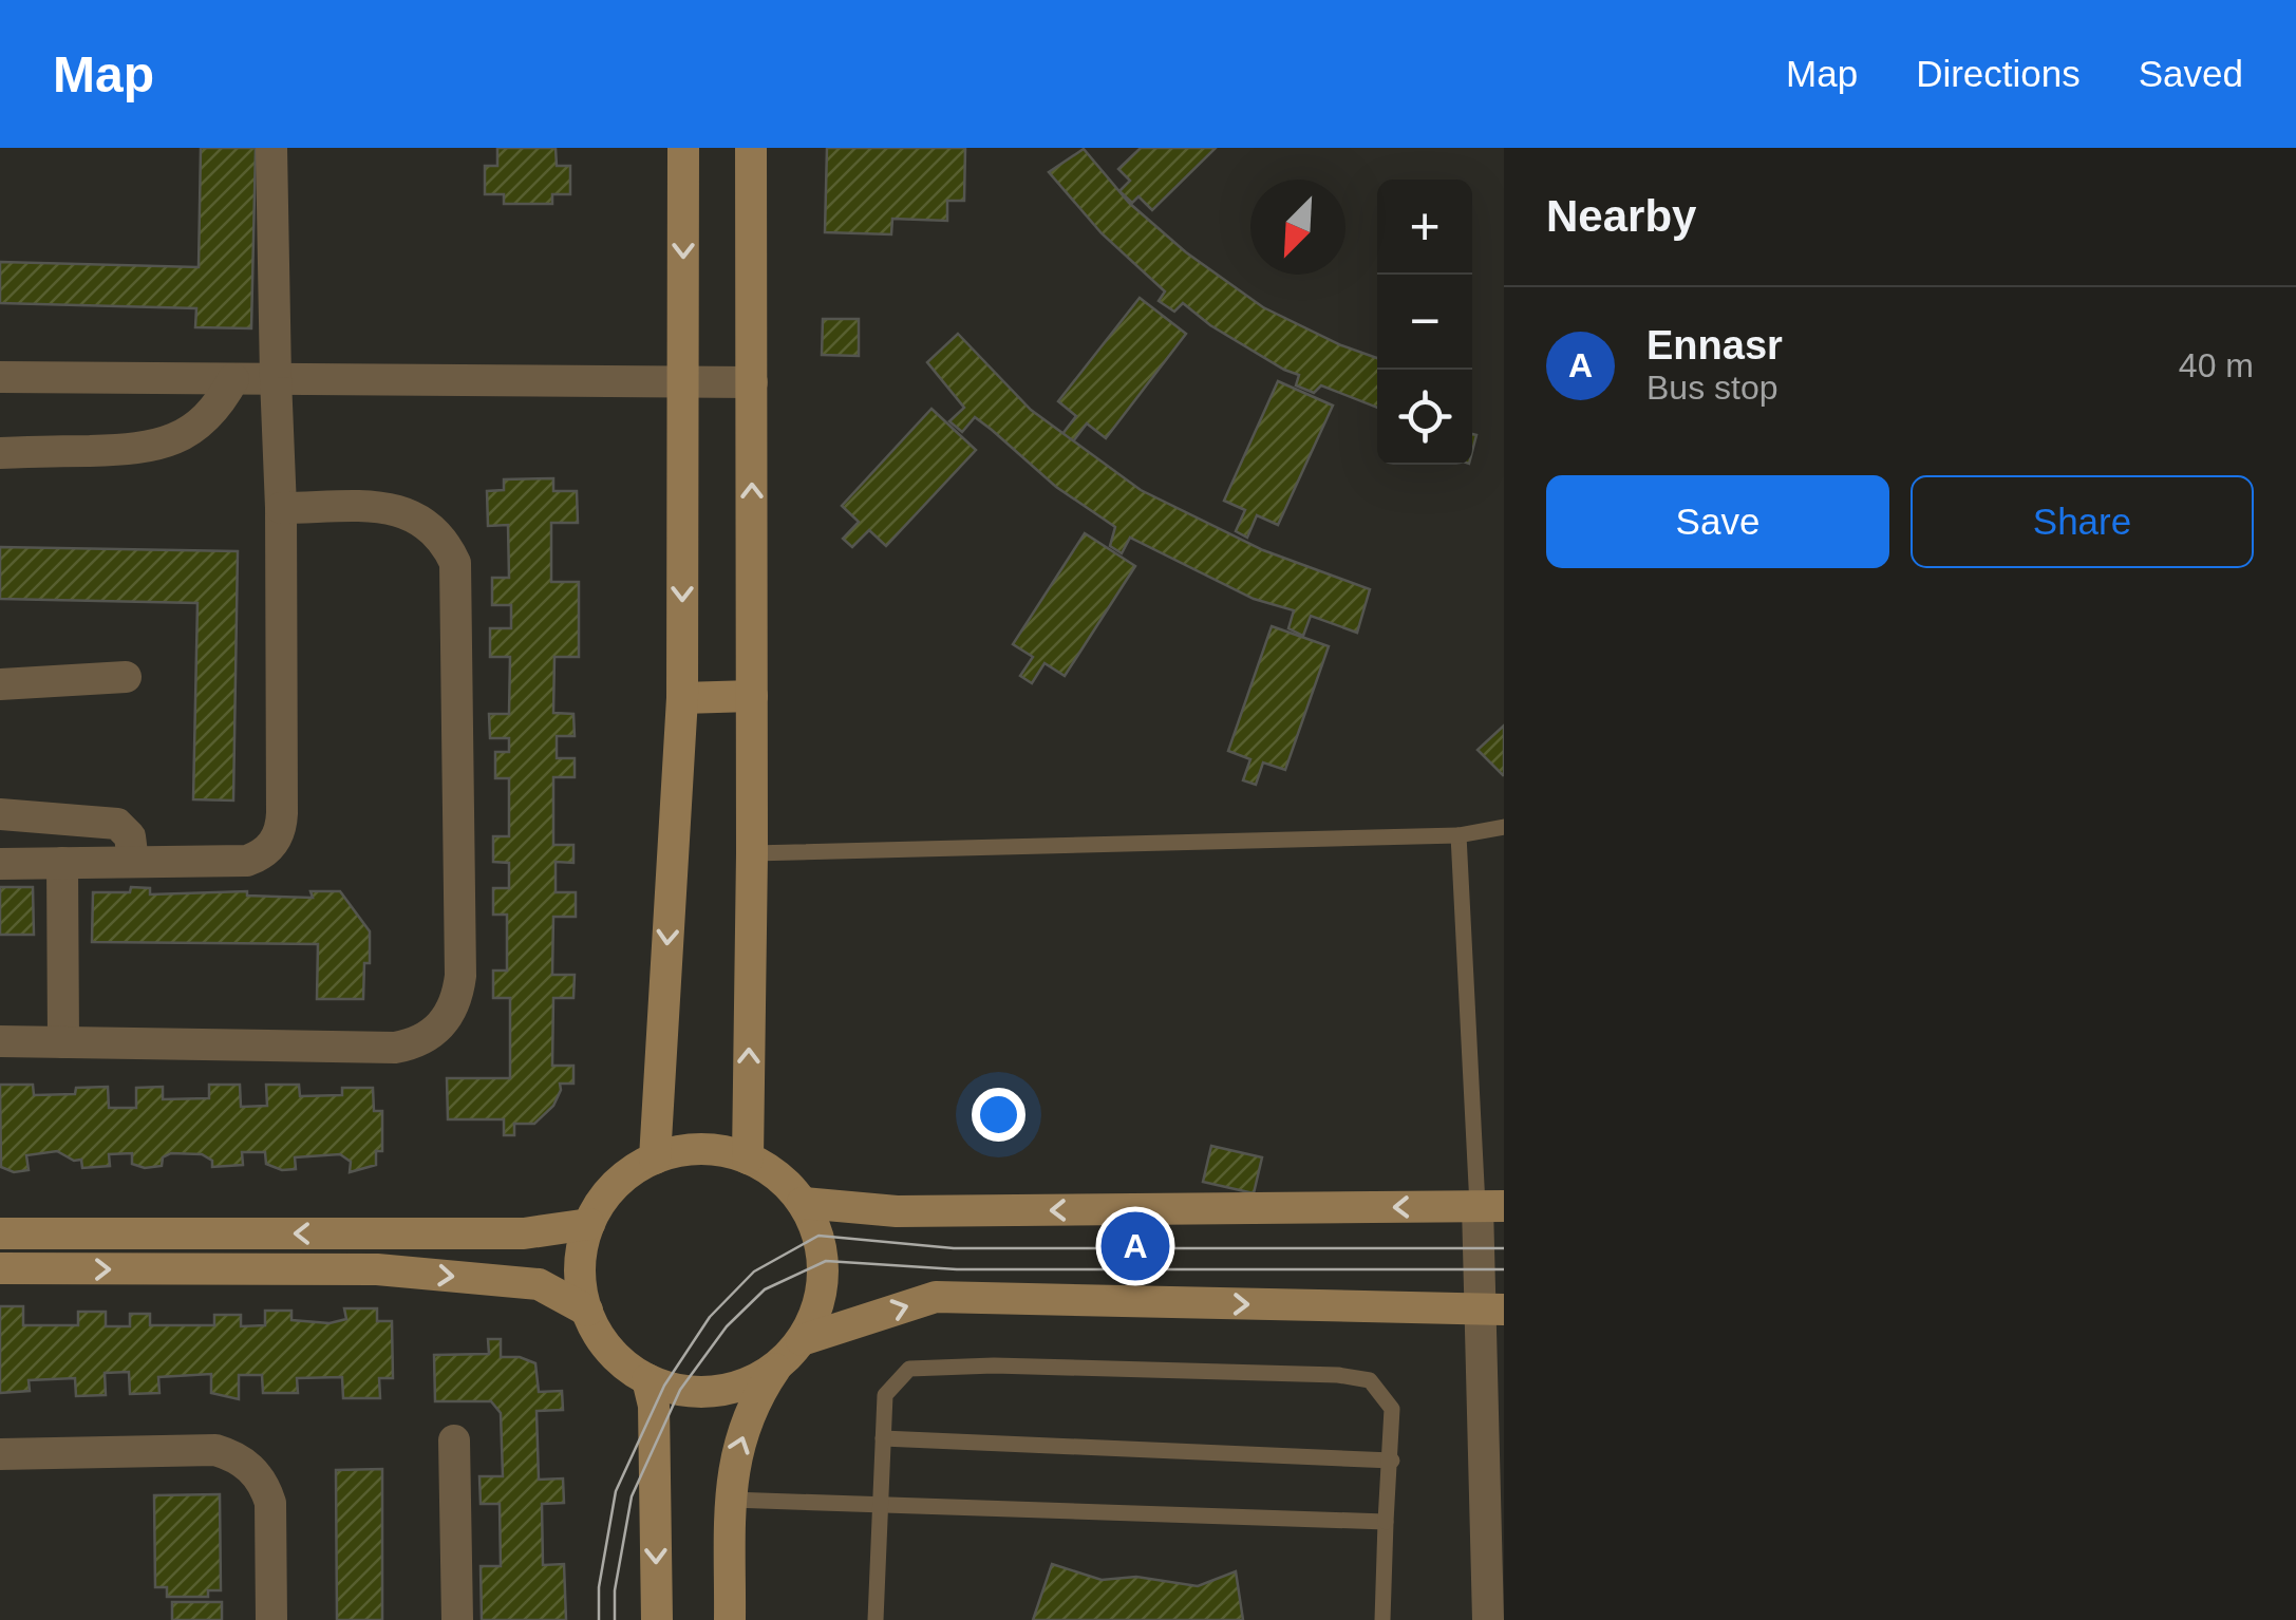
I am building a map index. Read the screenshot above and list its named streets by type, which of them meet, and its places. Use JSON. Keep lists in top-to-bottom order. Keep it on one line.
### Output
{"north":"bottom left","page":{"header":"Map","nav":["Map","Directions","Saved"],"heading":"Nearby","map_buttons":["+","−"],"list":[{"mark":"A","name":"Ennasr","note":"Bus stop","value":"40 m"}],"buttons":["Save","Share"],"pins":"A"}}
